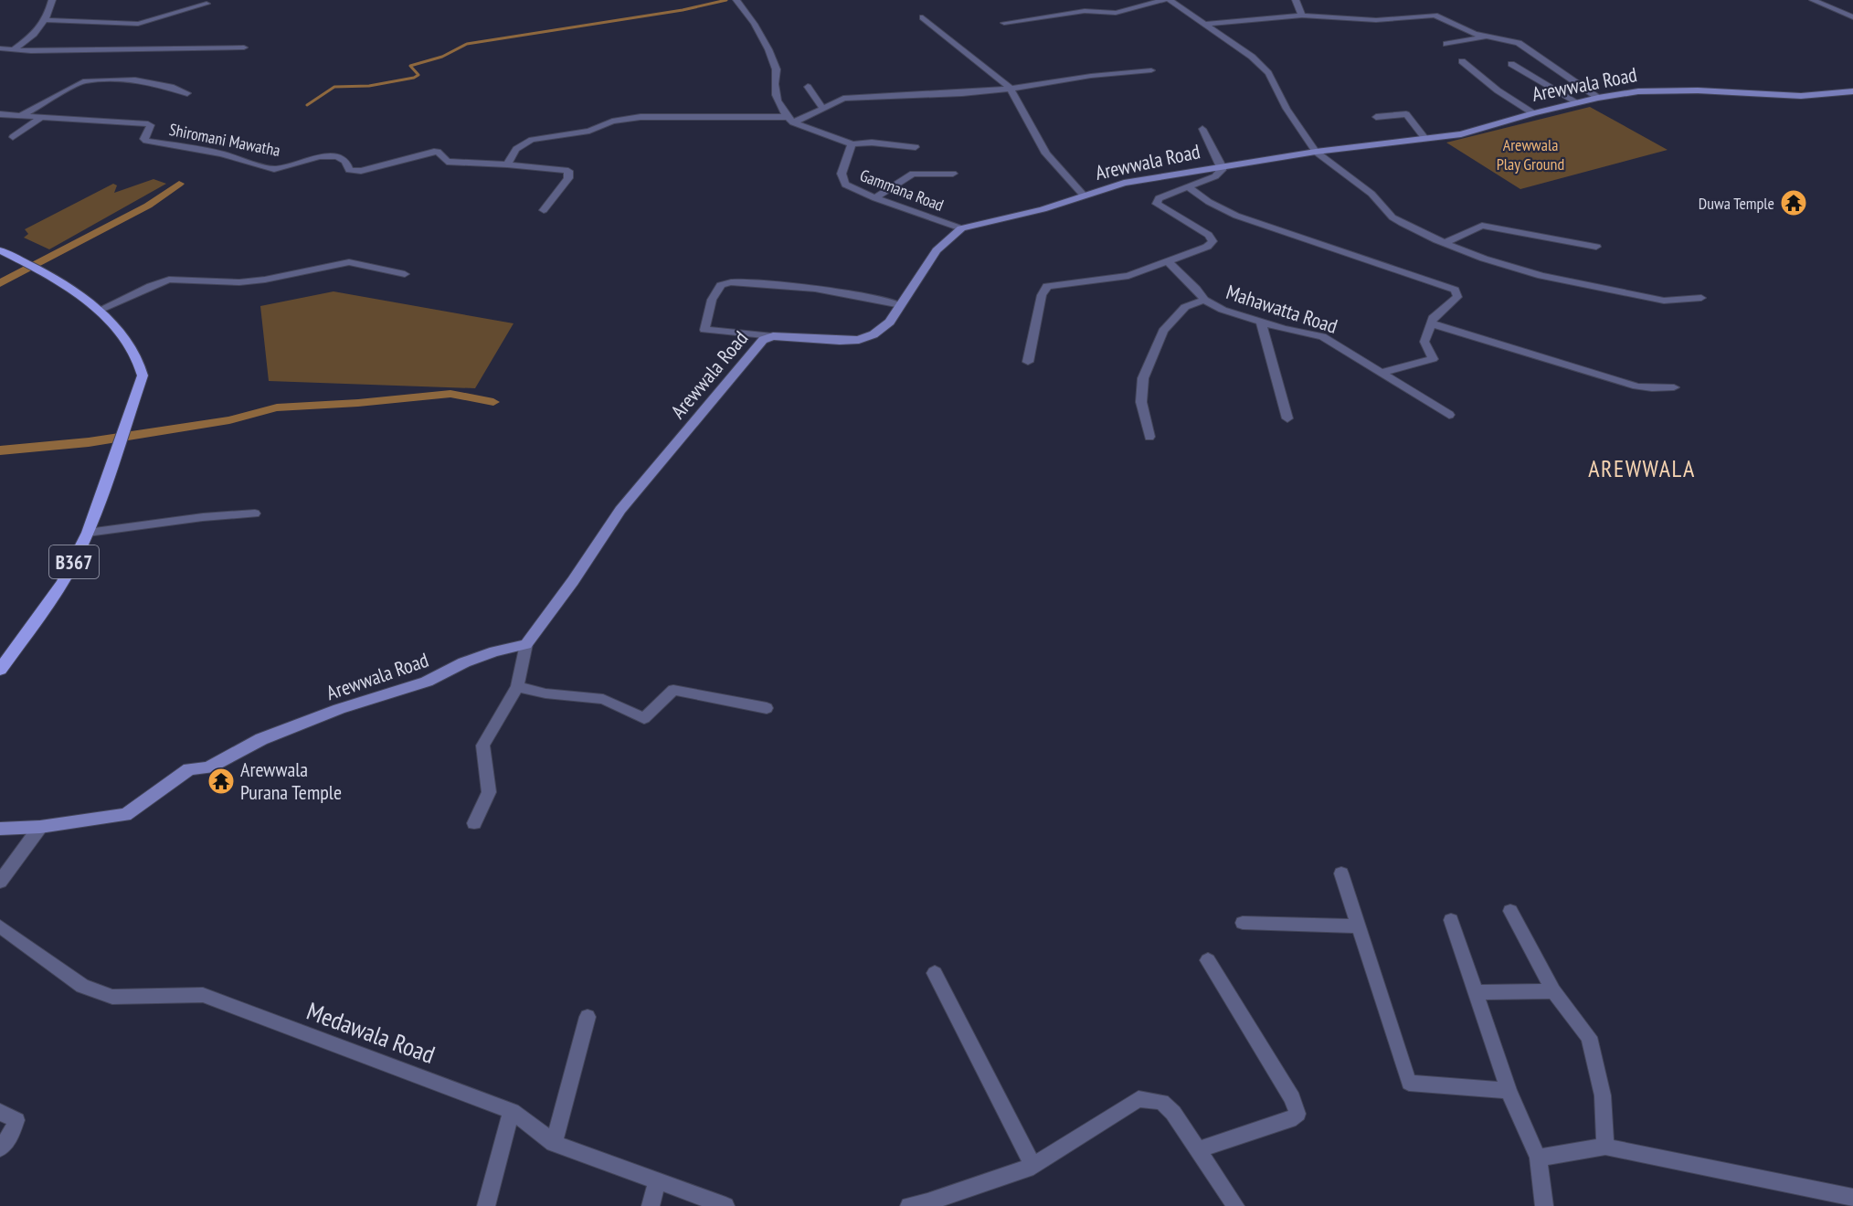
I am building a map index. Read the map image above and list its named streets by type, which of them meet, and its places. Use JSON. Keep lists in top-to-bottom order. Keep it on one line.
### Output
{"streets":{"main road":["B367"],"street":["Arewwala Road","Shiromani Mawatha","Gammana Road","Mahawatta Road","Medawala Road"]},"crossings":[["Arewwala Road","Gammana Road"]],"districts":["AREWWALA"],"parks":["Arewwala Play Ground"],"places":{"temple":["Duwa Temple","Arewwala Purana Temple"]}}
